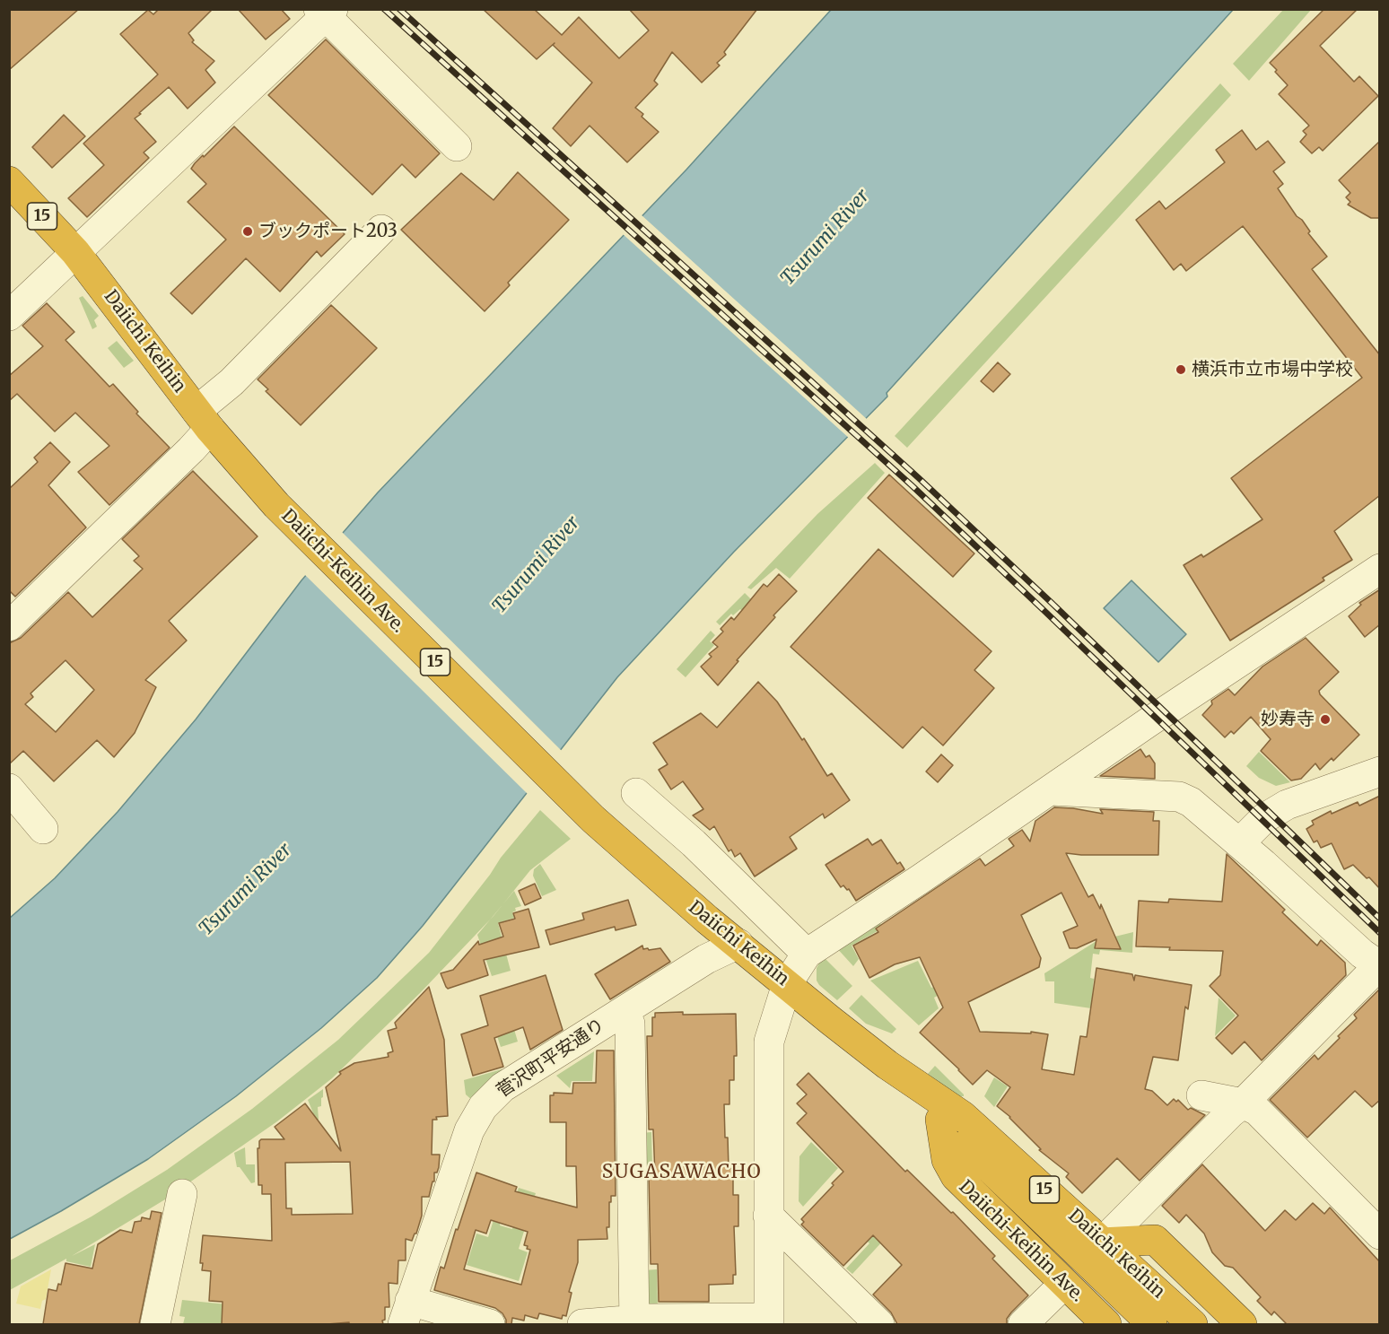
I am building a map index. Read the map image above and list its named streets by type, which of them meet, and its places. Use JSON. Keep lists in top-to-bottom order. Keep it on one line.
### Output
{"streets":{"highway":["15","Daiichi Keihin","Daiichi-Keihin Ave."],"street":["菅沢町平安通り"]},"crossings":[["Daiichi Keihin","Daiichi-Keihin Ave."],["Daiichi Keihin","菅沢町平安通り"]],"districts":["SUGASAWACHO"],"water":["Tsurumi River"],"places":["ブックポート203","横浜市立市場中学校","妙寿寺"]}
